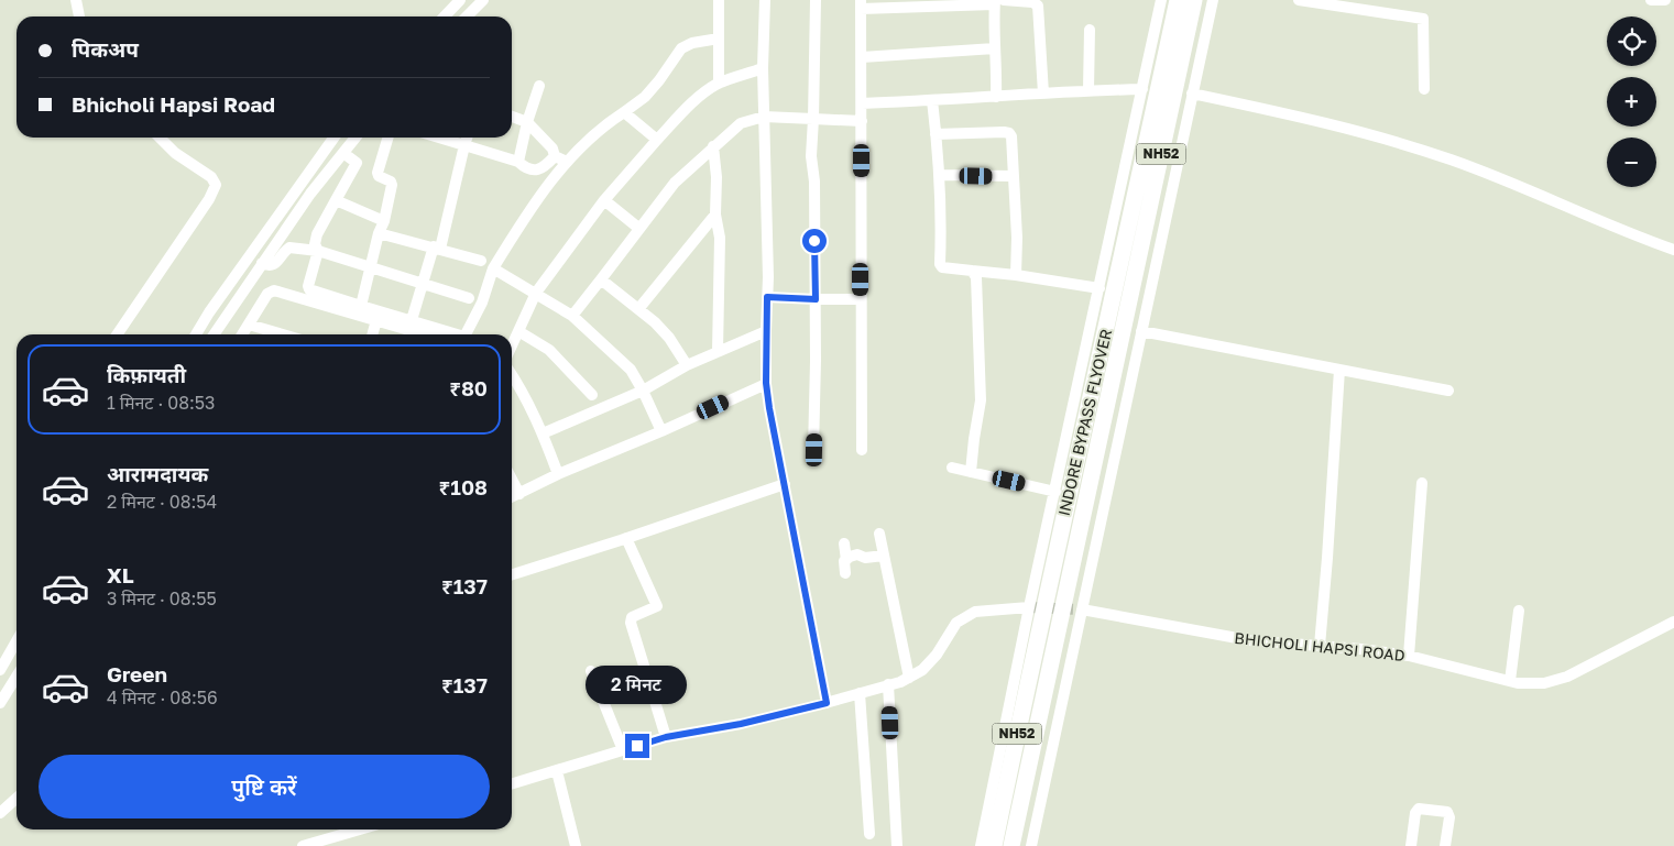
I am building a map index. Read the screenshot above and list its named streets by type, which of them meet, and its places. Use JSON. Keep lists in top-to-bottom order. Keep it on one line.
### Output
{"streets":{"highway":["NH52","INDORE BYPASS FLYOVER"],"street":["BHICHOLI HAPSI ROAD"]},"page":{"map_buttons":["+","−"],"banner":["पिकअप","Bhicholi Hapsi Road"],"list":[{"name":"किफ़ायती","note":"1 मिनट · 08:53","value":"₹80"},{"name":"आरामदायक","note":"2 मिनट · 08:54","value":"₹108"},{"name":"XL","note":"3 मिनट · 08:55","value":"₹137"},{"name":"Green","note":"4 मिनट · 08:56","value":"₹137"}],"bubble":"2 मिनट","buttons":"पुष्टि करें"}}
